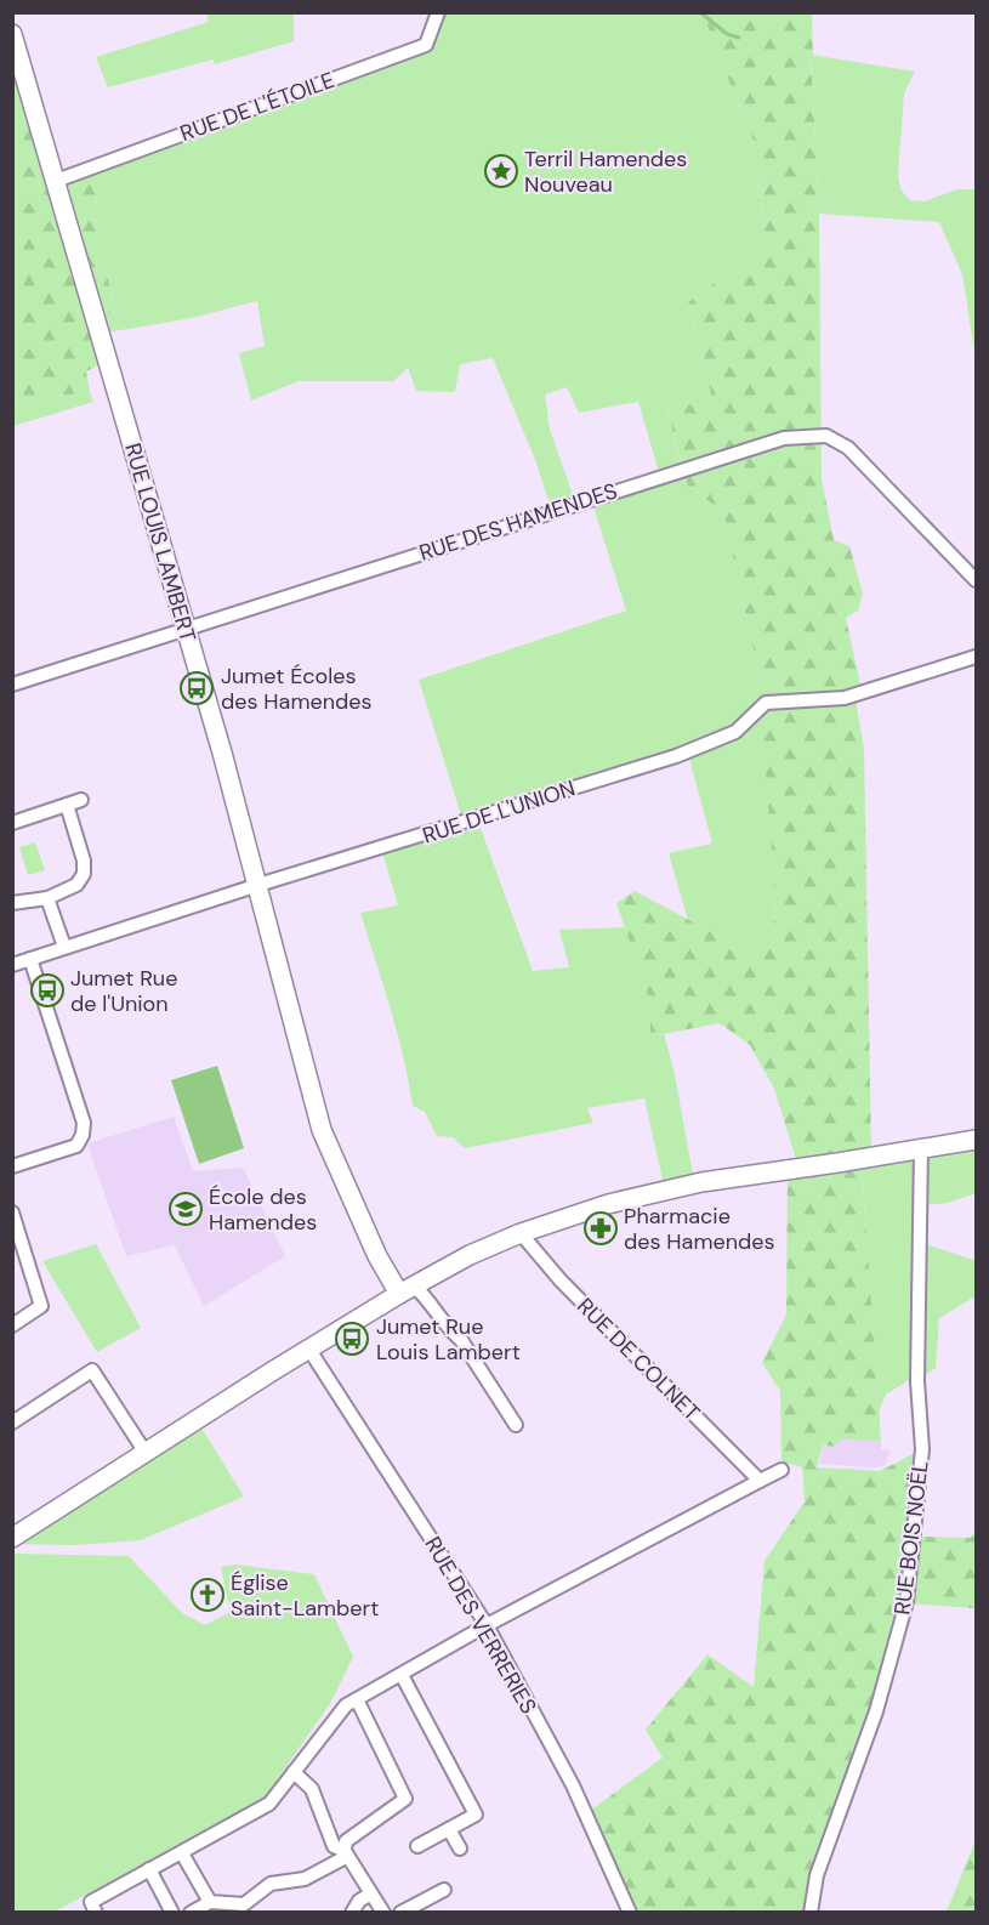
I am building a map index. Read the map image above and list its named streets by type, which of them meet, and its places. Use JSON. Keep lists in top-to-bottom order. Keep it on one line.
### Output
{"streets":{"street":["RUE DE L'ÉTOILE","RUE DES HAMENDES","RUE LOUIS LAMBERT","RUE DE L'UNION","RUE DE COLNET","RUE BOIS NOËL","RUE DES VERRERIES"]},"crossings":[["RUE DE L'ÉTOILE","RUE LOUIS LAMBERT"],["RUE DES HAMENDES","RUE LOUIS LAMBERT"],["RUE LOUIS LAMBERT","RUE DE L'UNION"]],"places":{"place":["Terril Hamendes Nouveau"],"bus stop":["Jumet Écoles des Hamendes","Jumet Rue de l'Union","Jumet Rue Louis Lambert"],"school or university":["École des Hamendes"],"pharmacy":["Pharmacie des Hamendes"],"church":["Église Saint-Lambert"]}}
